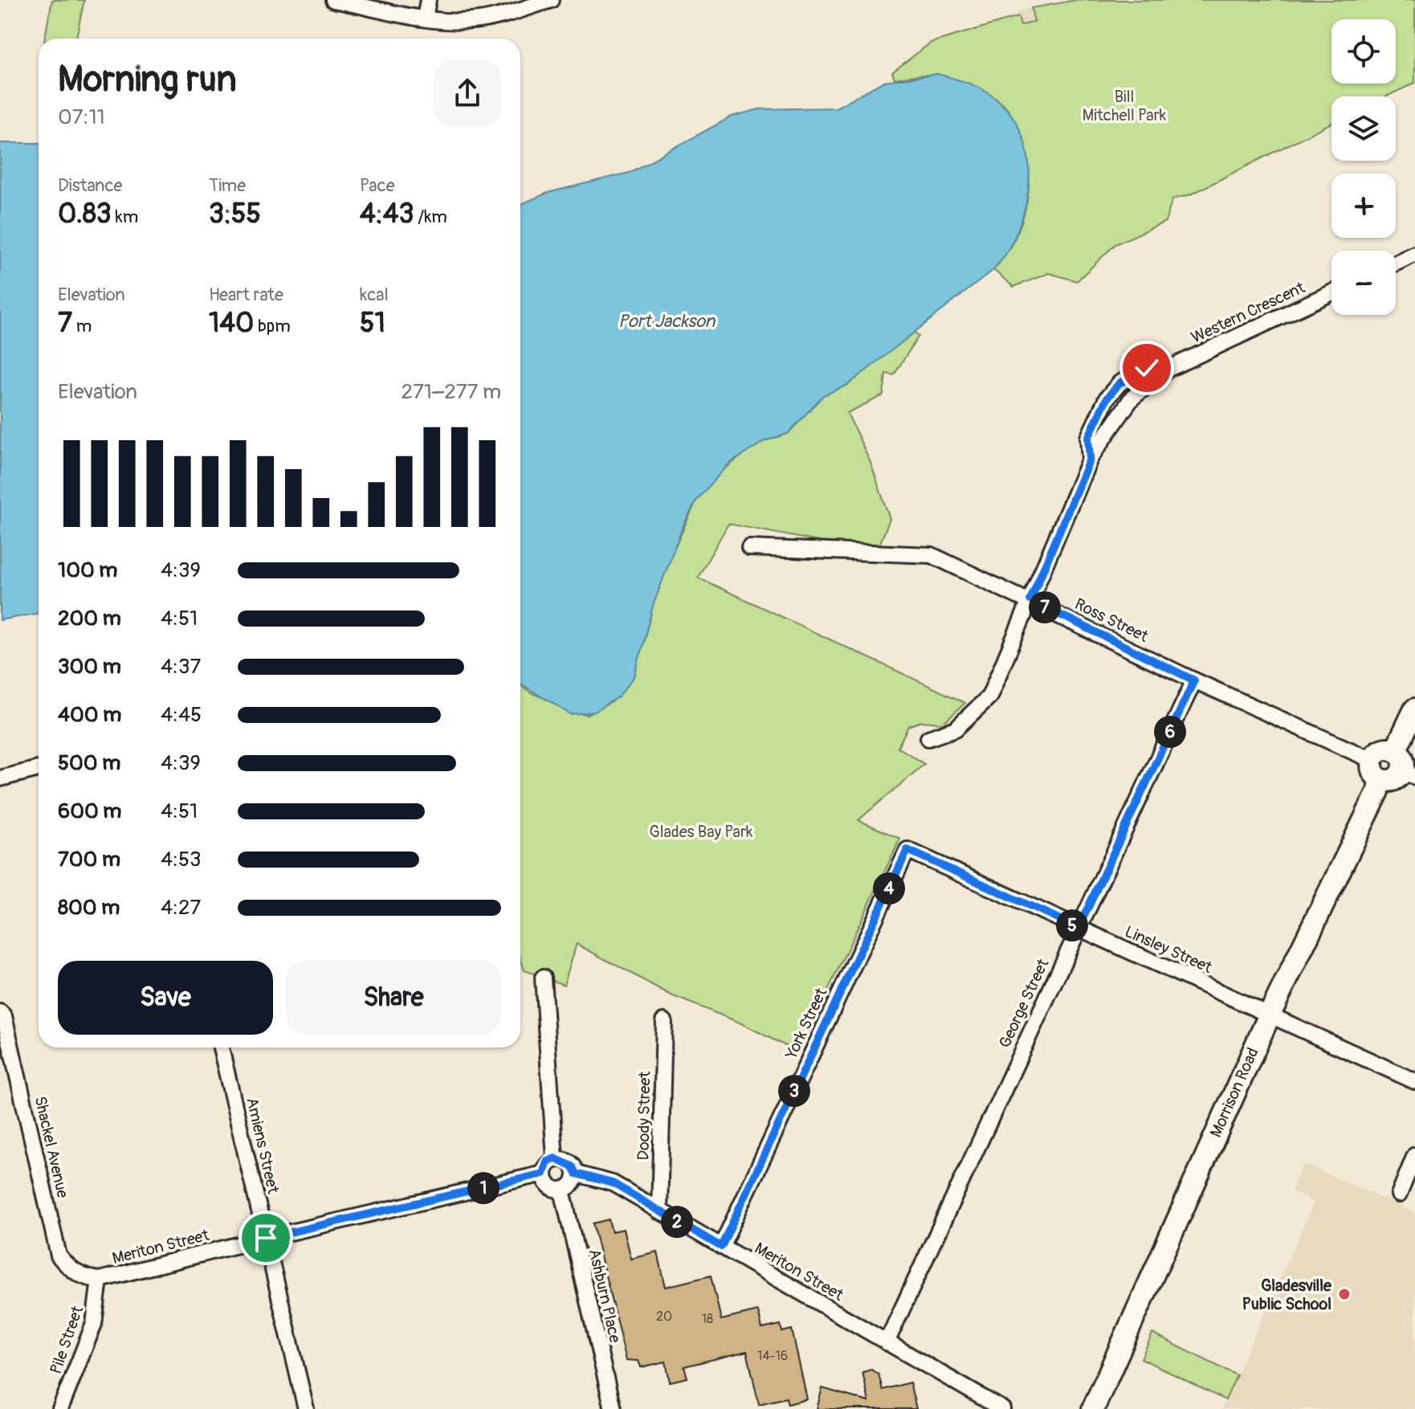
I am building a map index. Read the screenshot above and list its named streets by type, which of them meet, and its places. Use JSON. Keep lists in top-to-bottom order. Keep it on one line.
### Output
{"streets":{"street":["Western Crescent","Ross Street","Linsley Street","George Street","York Street","Morrison Road","Doody Street","Amiens Street","Shackel Avenue","Meriton Street","Ashburn Place","Pile Street"]},"crossings":[["Western Crescent","Ross Street"],["Ross Street","George Street"],["Ross Street","Morrison Road"],["Linsley Street","George Street"],["Linsley Street","York Street"],["Linsley Street","Morrison Road"],["George Street","Meriton Street"],["York Street","Meriton Street"],["Doody Street","Meriton Street"],["Amiens Street","Meriton Street"],["Shackel Avenue","Meriton Street"],["Shackel Avenue","Pile Street"],["Meriton Street","Ashburn Place"],["Meriton Street","Pile Street"]],"water":["Port Jackson"],"parks":["Bill Mitchell Park","Glades Bay Park"],"places":["Gladesville Public School"],"house_numbers":["20","18","14-16"],"page":{"map_buttons":["+","−"],"heading":["Morning run","07:11"],"stats":[["Distance","0.83 km"],["Time","3:55"],["Pace","4:43 /km"],["Elevation","7 m"],["Heart rate","140 bpm"],["kcal","51"]],"chart":["Elevation","271–277 m"],"list":[{"name":"100 m","note":"4:39"},{"name":"200 m","note":"4:51"},{"name":"300 m","note":"4:37"},{"name":"400 m","note":"4:45"},{"name":"500 m","note":"4:39"},{"name":"600 m","note":"4:51"},{"name":"700 m","note":"4:53"},{"name":"800 m","note":"4:27"}],"pins":["7","6","4","5","3","1","2"],"buttons":["Save","Share"]}}
